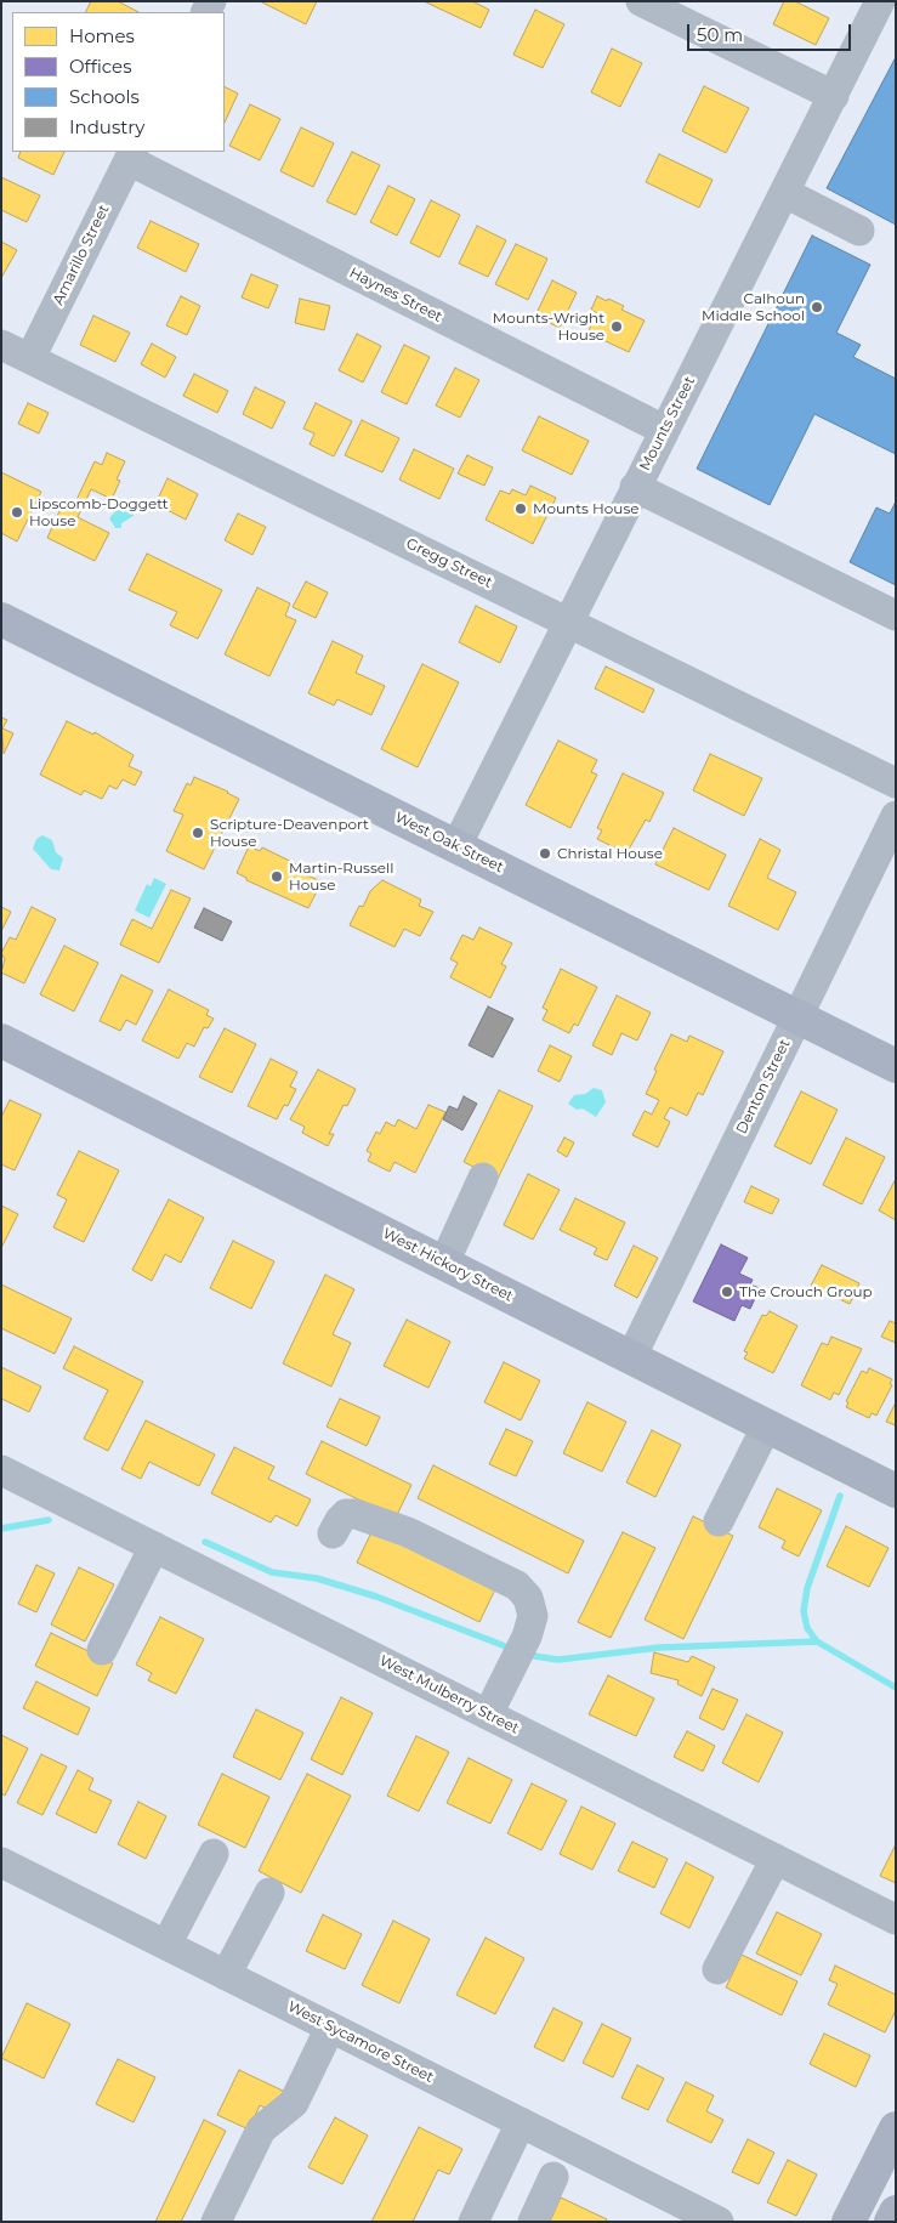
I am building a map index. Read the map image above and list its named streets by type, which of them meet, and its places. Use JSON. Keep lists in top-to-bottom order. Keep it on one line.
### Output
{"streets":{"main road":["West Oak Street","West Hickory Street"],"street":["Amarillo Street","Haynes Street","Mounts Street","Gregg Street","Denton Street","West Mulberry Street","West Sycamore Street"]},"crossings":[["Amarillo Street","Haynes Street"],["Amarillo Street","Gregg Street"],["Haynes Street","Mounts Street"],["Mounts Street","Gregg Street"],["Mounts Street","West Oak Street"],["West Oak Street","Denton Street"],["Denton Street","West Hickory Street"]],"places":["Calhoun Middle School","Mounts-Wright House","Mounts House","Lipscomb-Doggett House","Scripture-Deavenport House","Christal House","Martin-Russell House","The Crouch Group"],"legend":["Homes","Offices","Schools","Industry"],"scale_bar":"50 m"}
